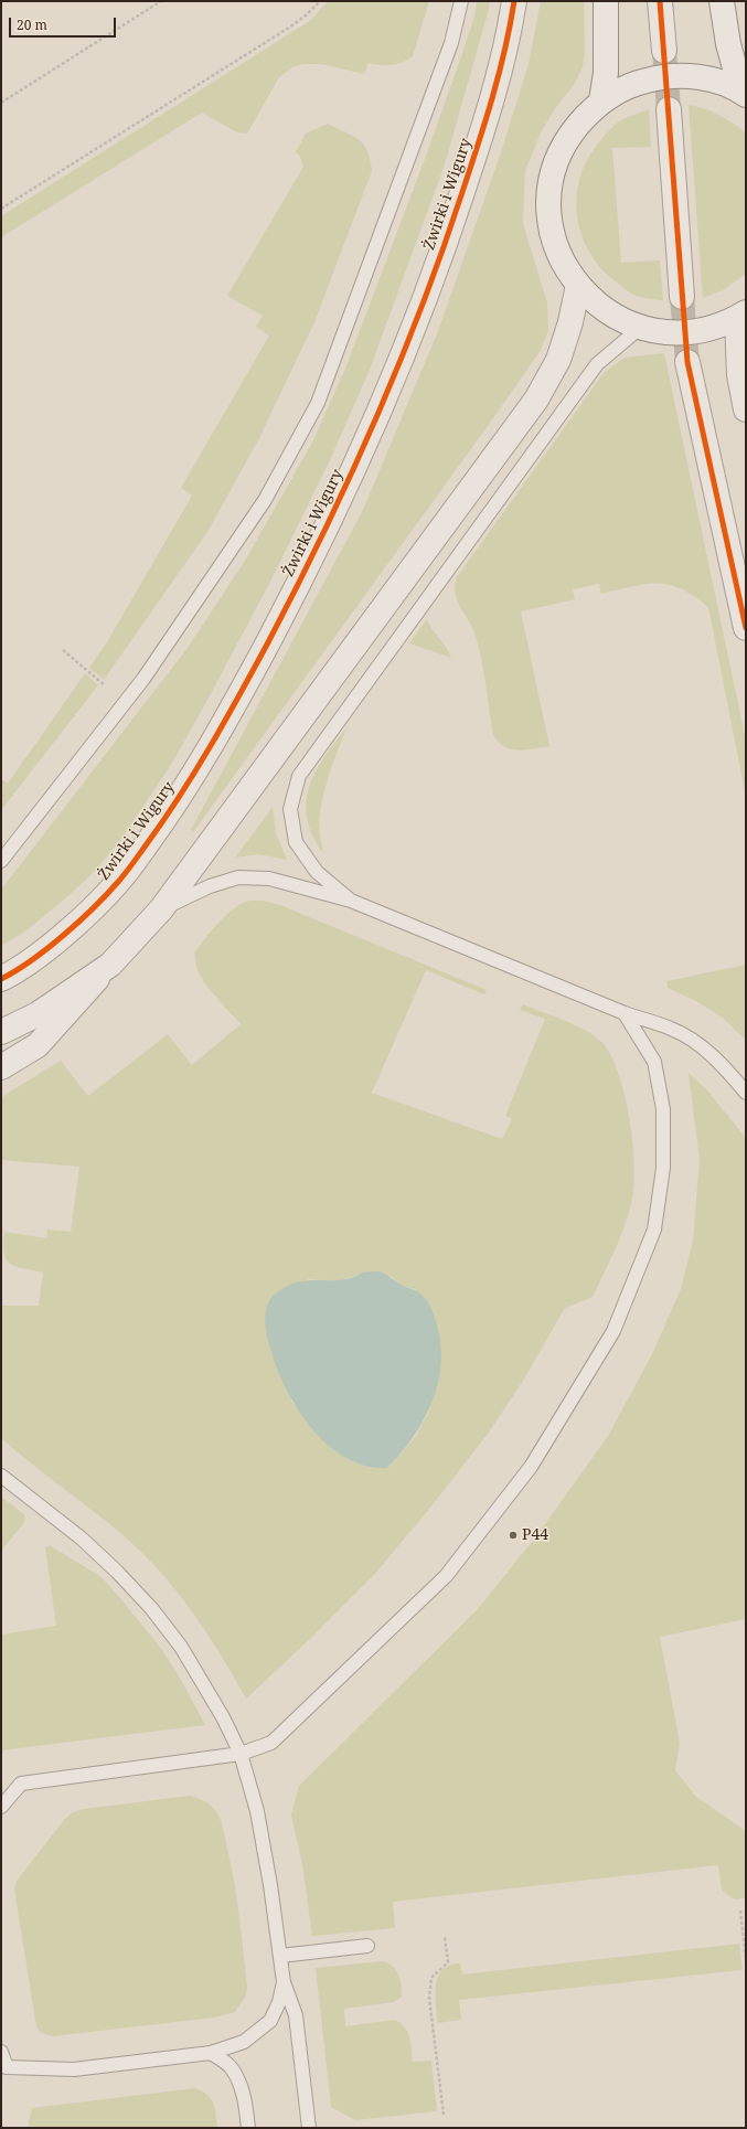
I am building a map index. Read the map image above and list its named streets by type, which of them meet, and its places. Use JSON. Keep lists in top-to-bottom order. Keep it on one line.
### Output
{"streets":{"street":["Żwirki i Wigury"]},"places":["P44"],"scale_bar":"20 m"}
